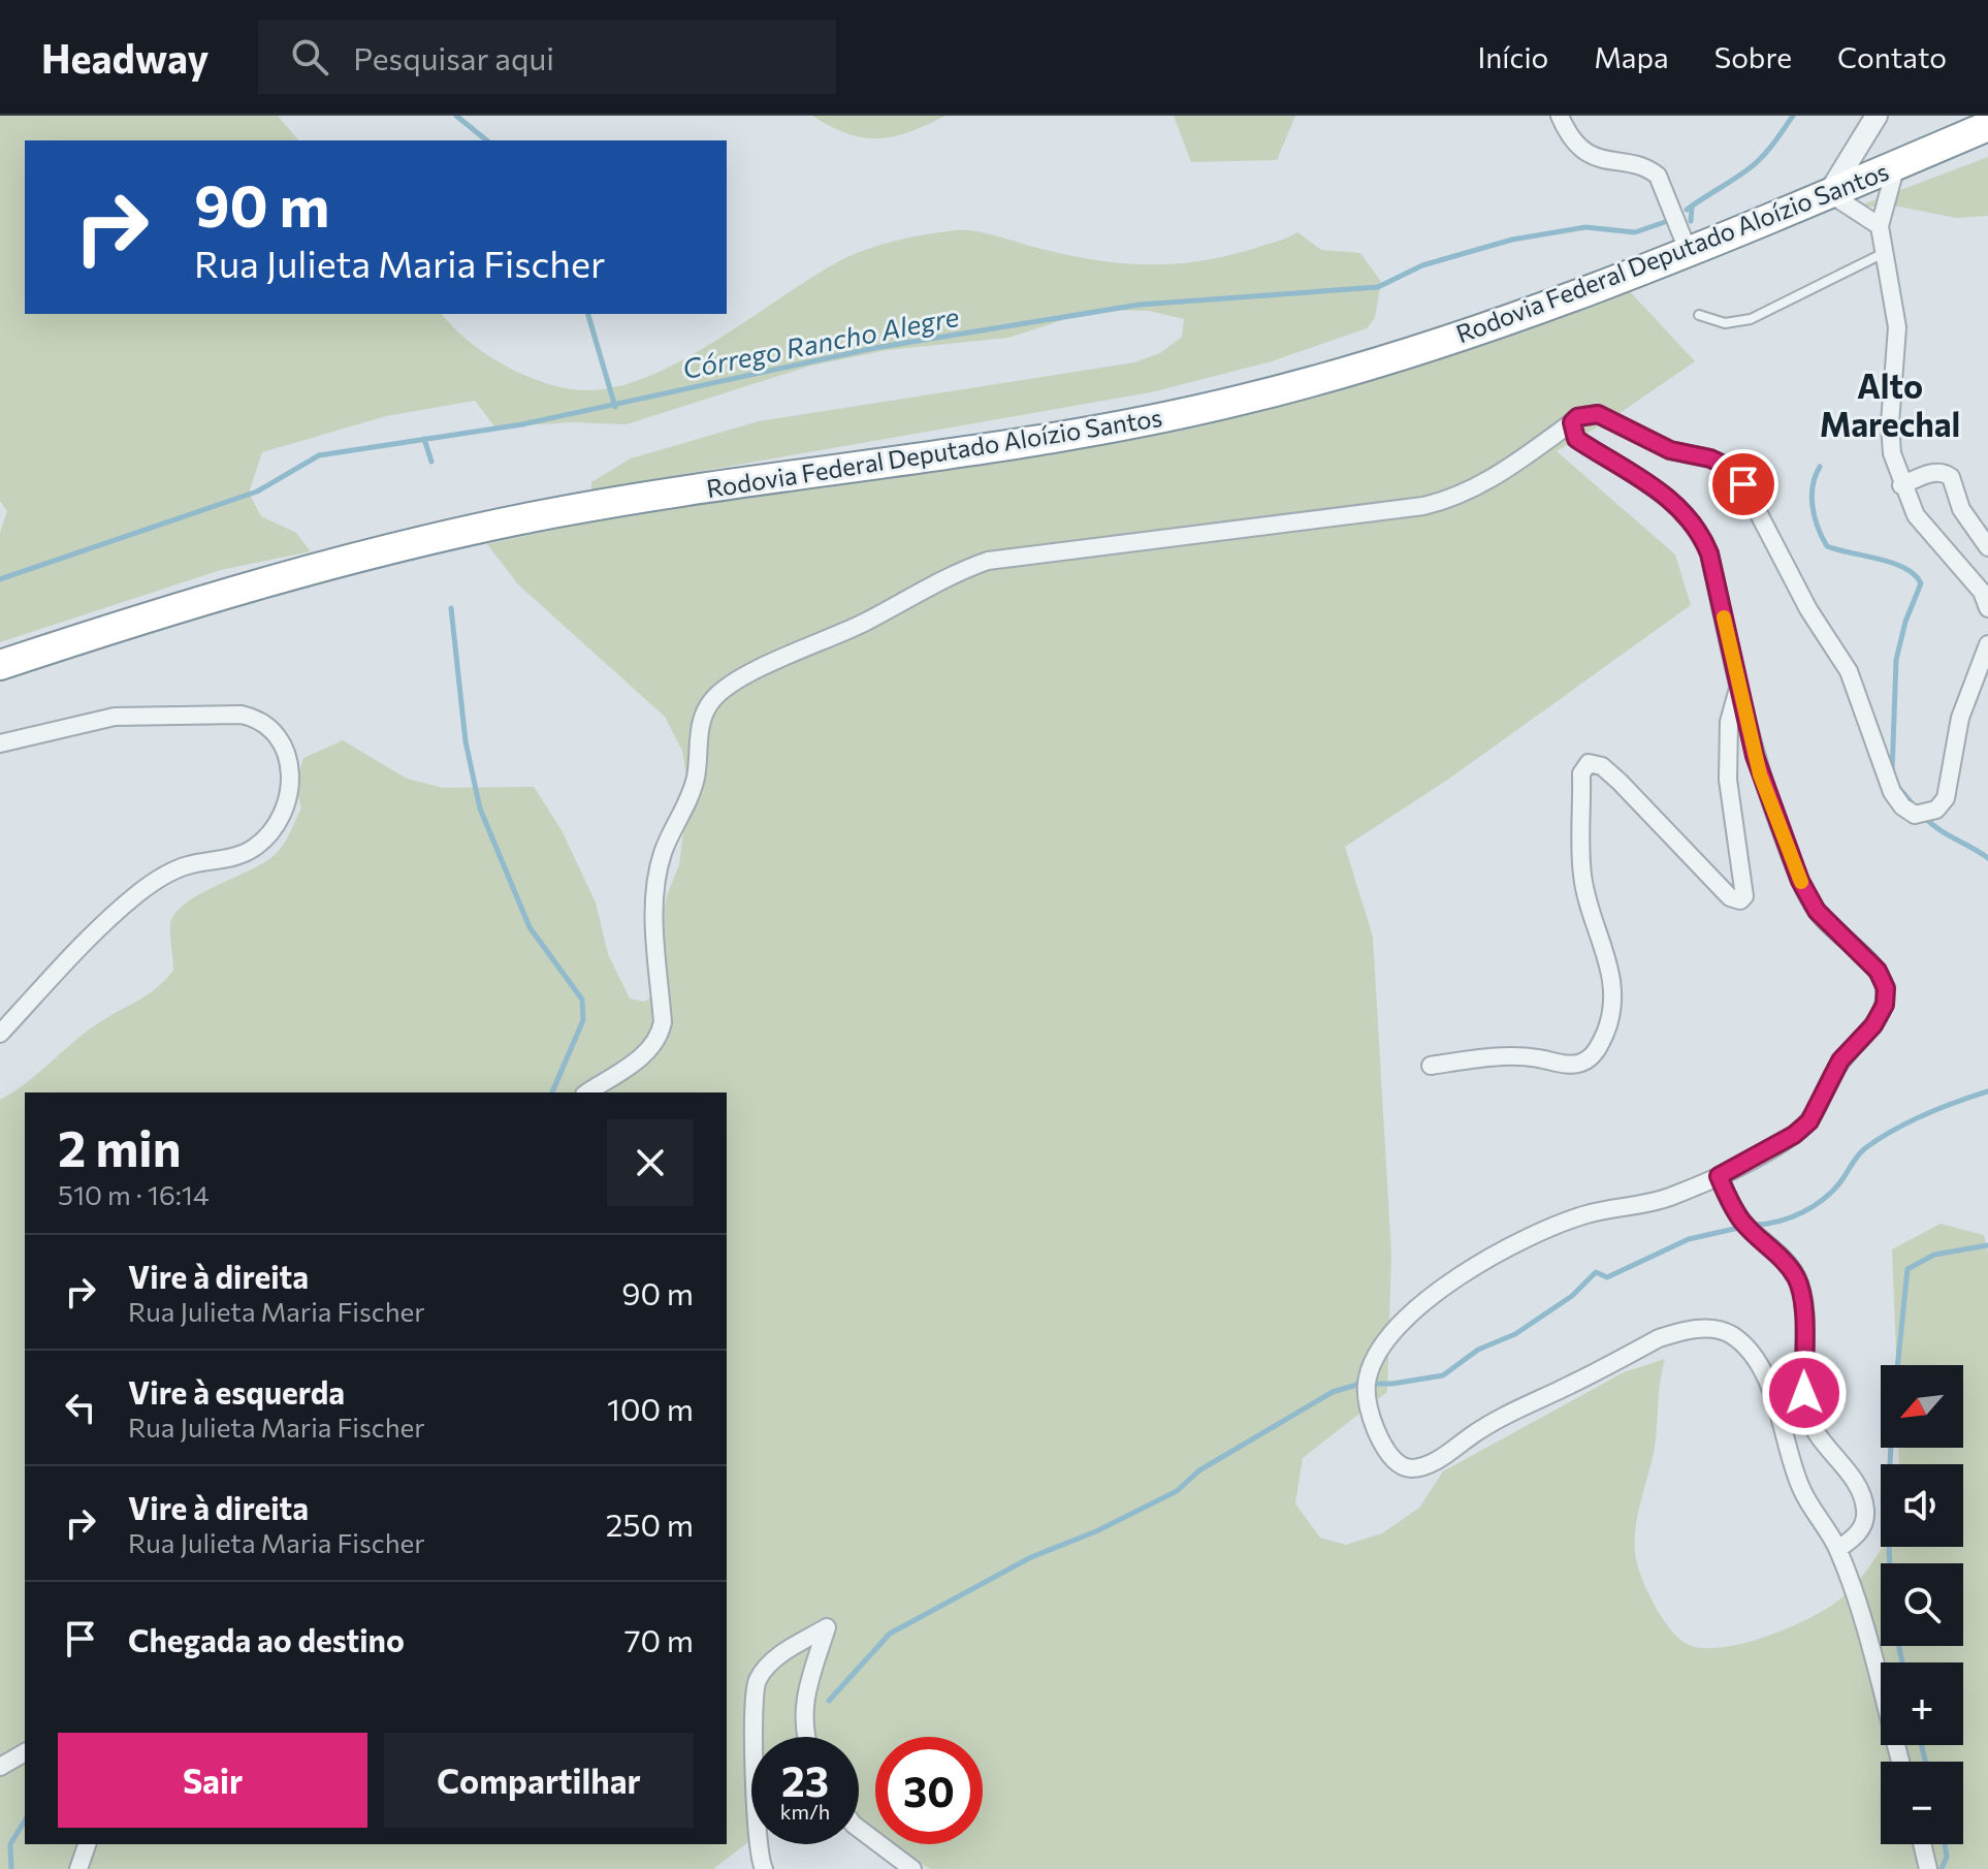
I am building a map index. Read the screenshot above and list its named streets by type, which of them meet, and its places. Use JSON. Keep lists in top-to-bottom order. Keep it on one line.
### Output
{"streets":{"highway":["Rodovia Federal Deputado Aloízio Santos"]},"districts":["Alto Marechal"],"water":["Córrego Rancho Alegre"],"north":"bottom left","page":{"header":"Headway","search":"Pesquisar aqui","nav":["Início","Mapa","Sobre","Contato"],"turn":["90 m","Rua Julieta Maria Fischer"],"heading":["2 min","510 m · 16:14"],"list":[{"name":"Vire à direita","note":"Rua Julieta Maria Fischer","value":"90 m"},{"name":"Vire à esquerda","note":"Rua Julieta Maria Fischer","value":"100 m"},{"name":"Vire à direita","note":"Rua Julieta Maria Fischer","value":"250 m"},{"name":"Chegada ao destino","value":"70 m"}],"map_buttons":["+","−"],"buttons":["Sair","Compartilhar"],"speed":"23 km/h","limit":"30"}}
